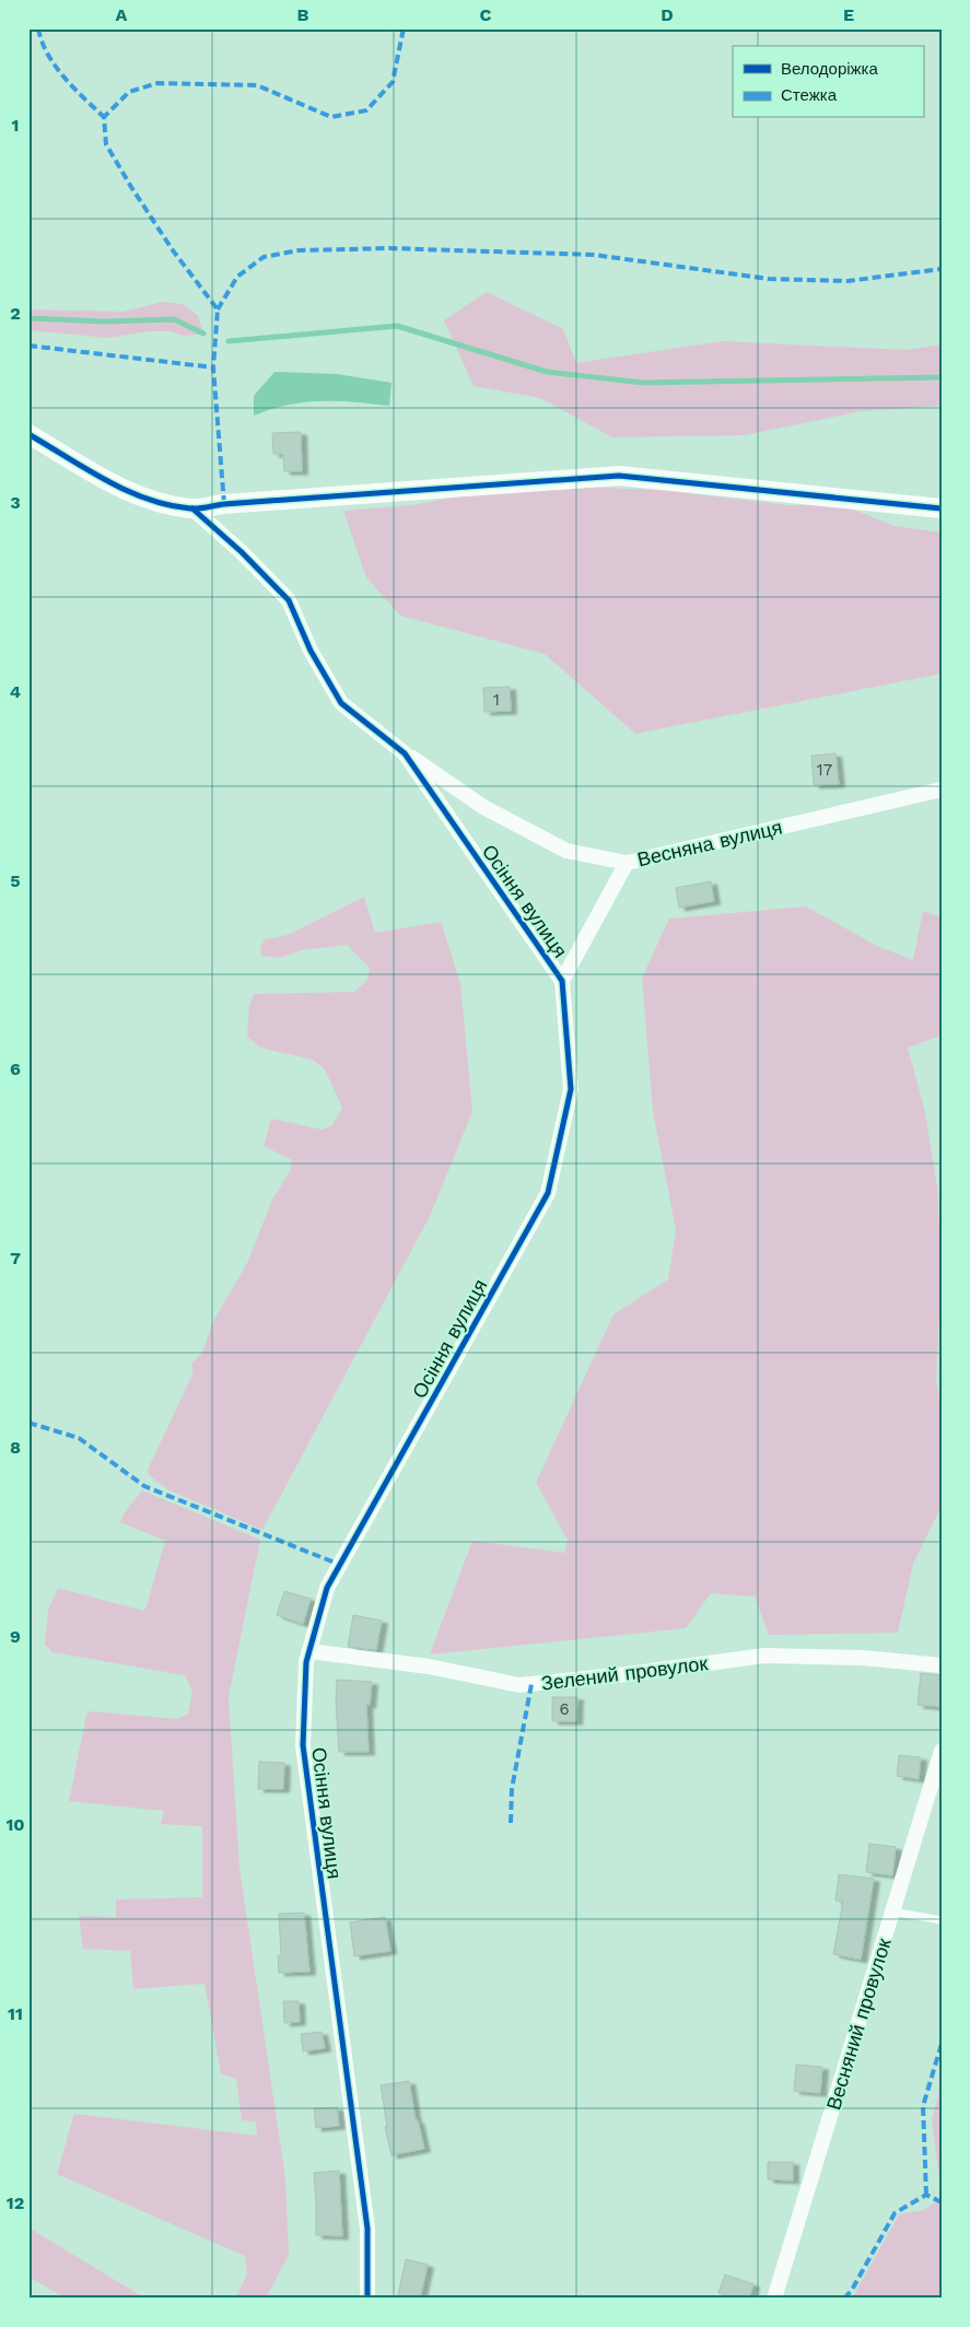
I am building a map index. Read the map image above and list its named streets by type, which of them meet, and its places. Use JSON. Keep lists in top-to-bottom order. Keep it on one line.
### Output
{"streets":{"street":["Весняна вулиця","Осіння вулиця","Зелений провулок","Весняний провулок"]},"crossings":[["Весняна вулиця","Осіння вулиця"],["Осіння вулиця","Зелений провулок"]],"house_numbers":["1","17","6"],"legend":["Велодоріжка","Стежка"],"grid":{"columns":["A","B","C","D","E"],"rows":["1","2","3","4","5","6","7","8","9","10","11","12"]}}
